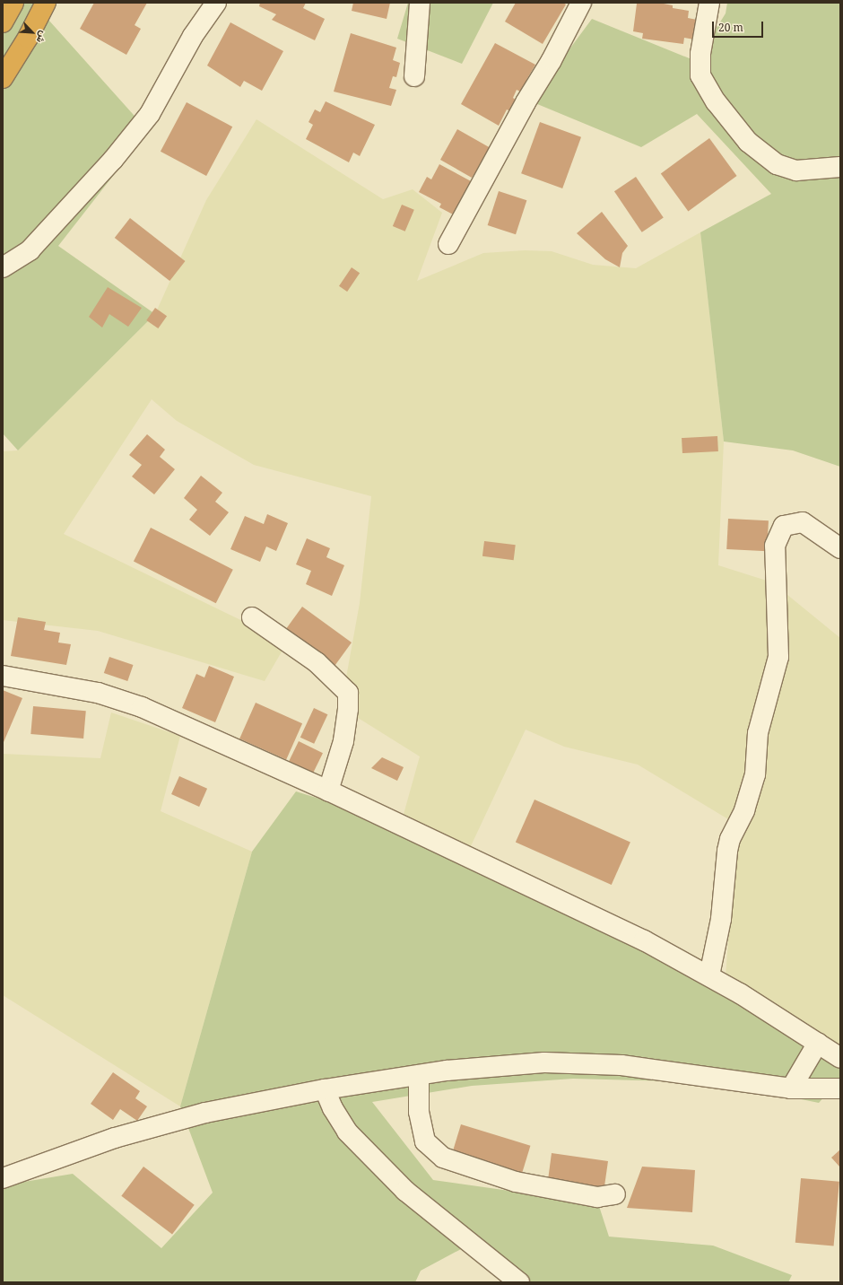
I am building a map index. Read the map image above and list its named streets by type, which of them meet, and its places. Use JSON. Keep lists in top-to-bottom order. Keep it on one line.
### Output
{"scale_bar":"20 m","north":"bottom right"}
